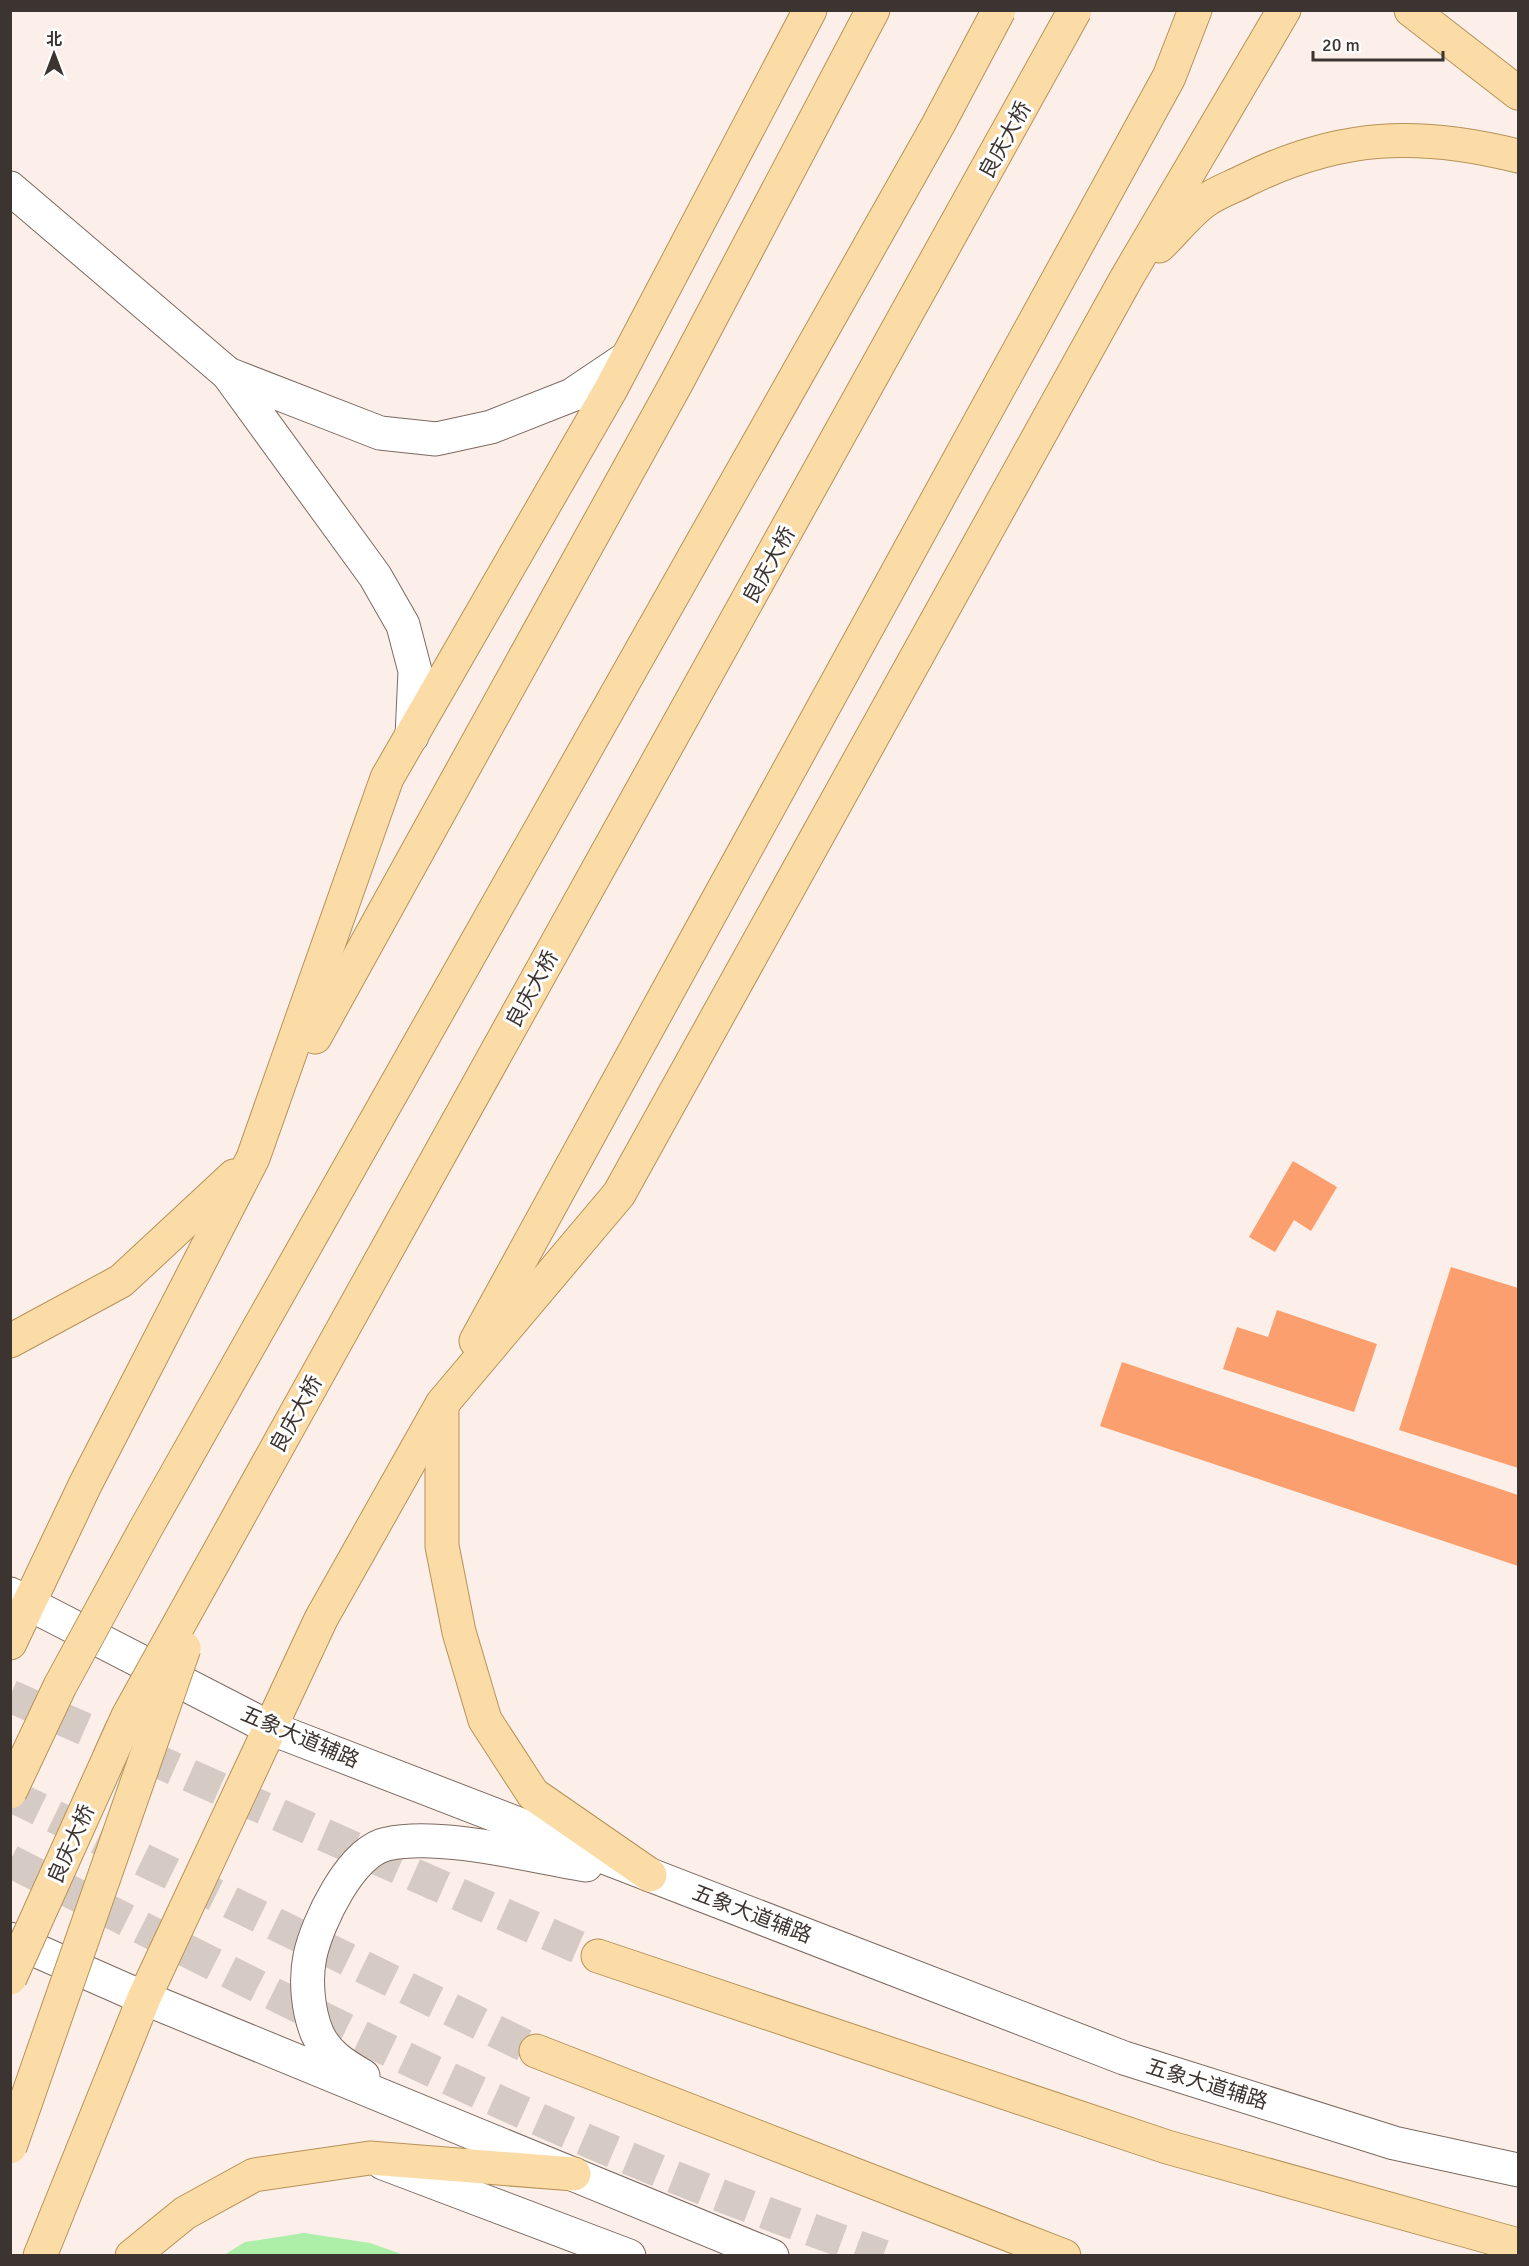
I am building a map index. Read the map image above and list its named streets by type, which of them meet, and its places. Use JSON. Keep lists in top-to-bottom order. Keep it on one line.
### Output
{"streets":{"main road":["良庆大桥"],"street":["五象大道辅路"]},"scale_bar":"20 m","north":"top"}
